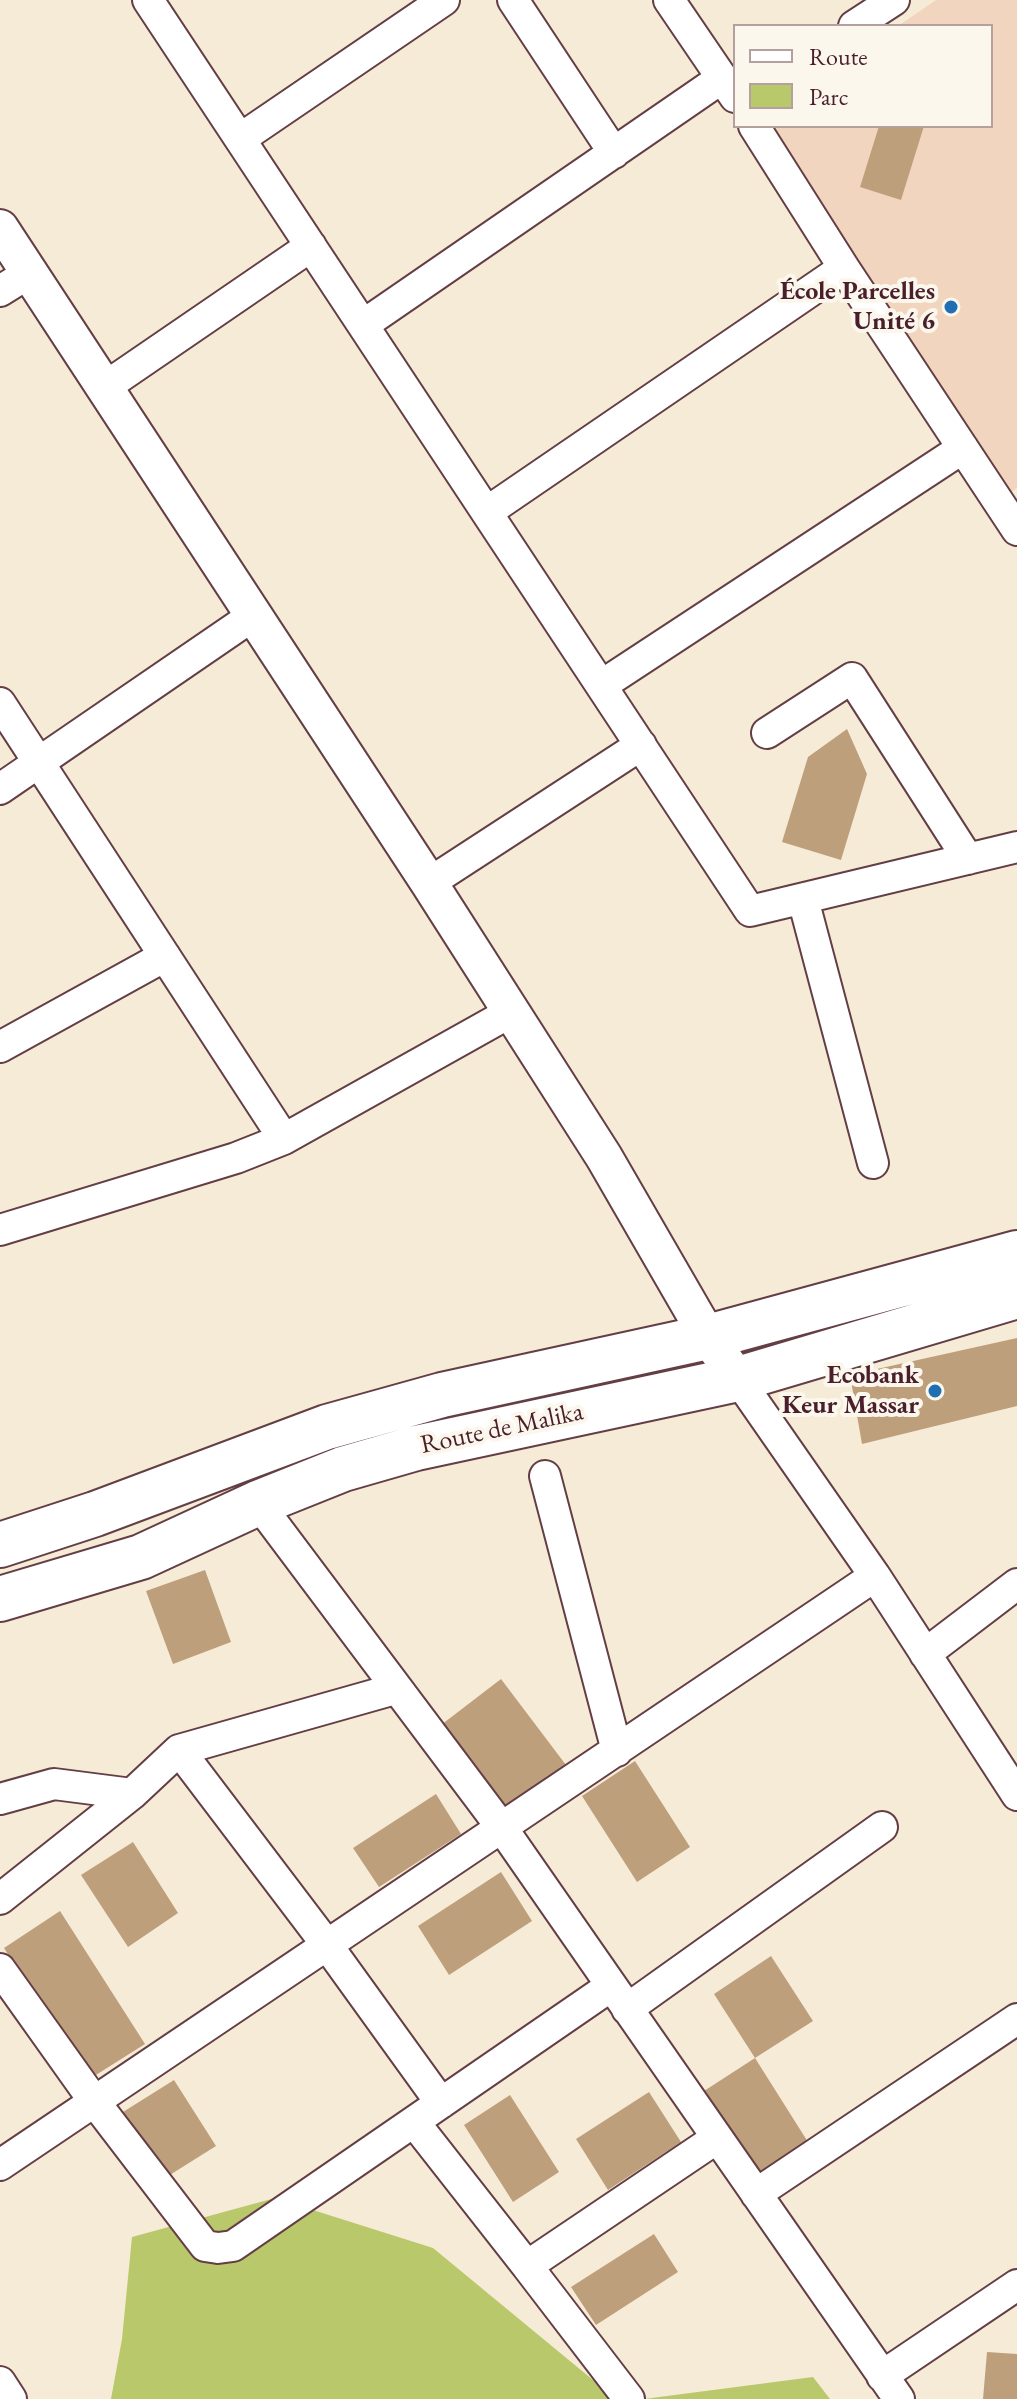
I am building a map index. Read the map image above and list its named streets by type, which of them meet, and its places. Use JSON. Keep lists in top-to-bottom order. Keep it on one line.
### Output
{"streets":{"main road":["Route de Malika"]},"places":["École Parcelles Unité 6","Ecobank Keur Massar"],"legend":["Route","Parc"]}
